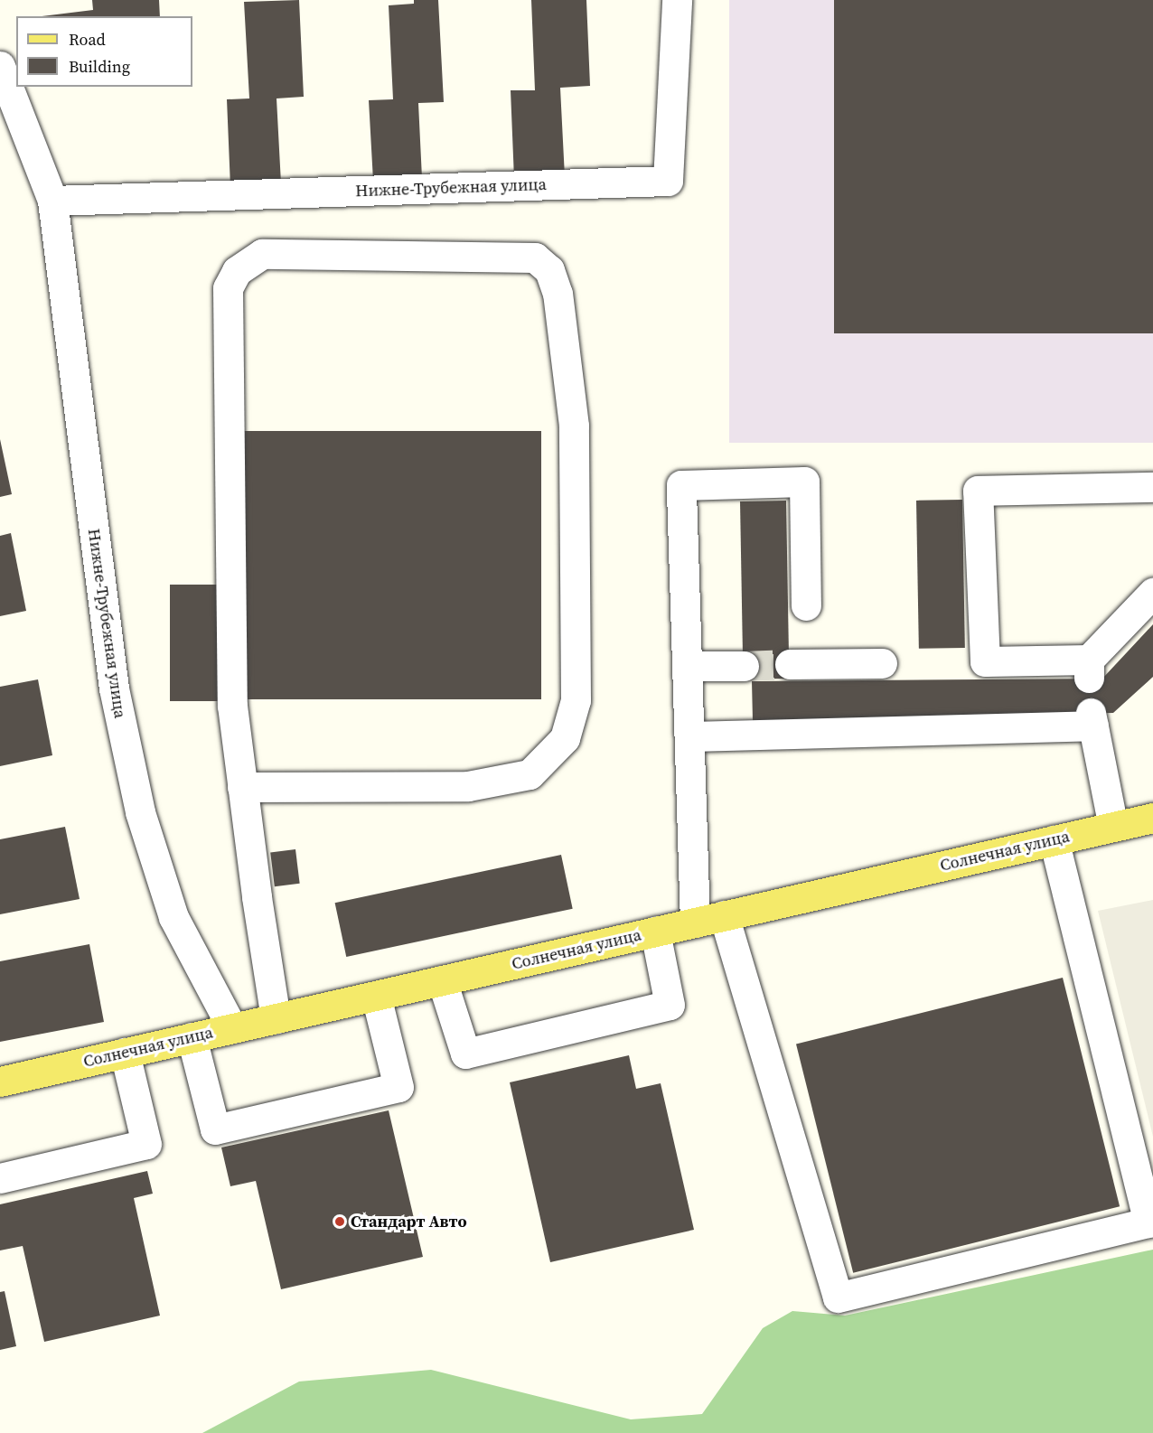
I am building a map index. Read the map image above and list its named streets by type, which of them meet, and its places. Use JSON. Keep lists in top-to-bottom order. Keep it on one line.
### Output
{"streets":{"main road":["Солнечная улица"],"street":["Нижне-Трубежная улица"]},"crossings":[["Нижне-Трубежная улица","Солнечная улица"]],"places":["Стандарт Авто"],"legend":["Road","Building"]}
